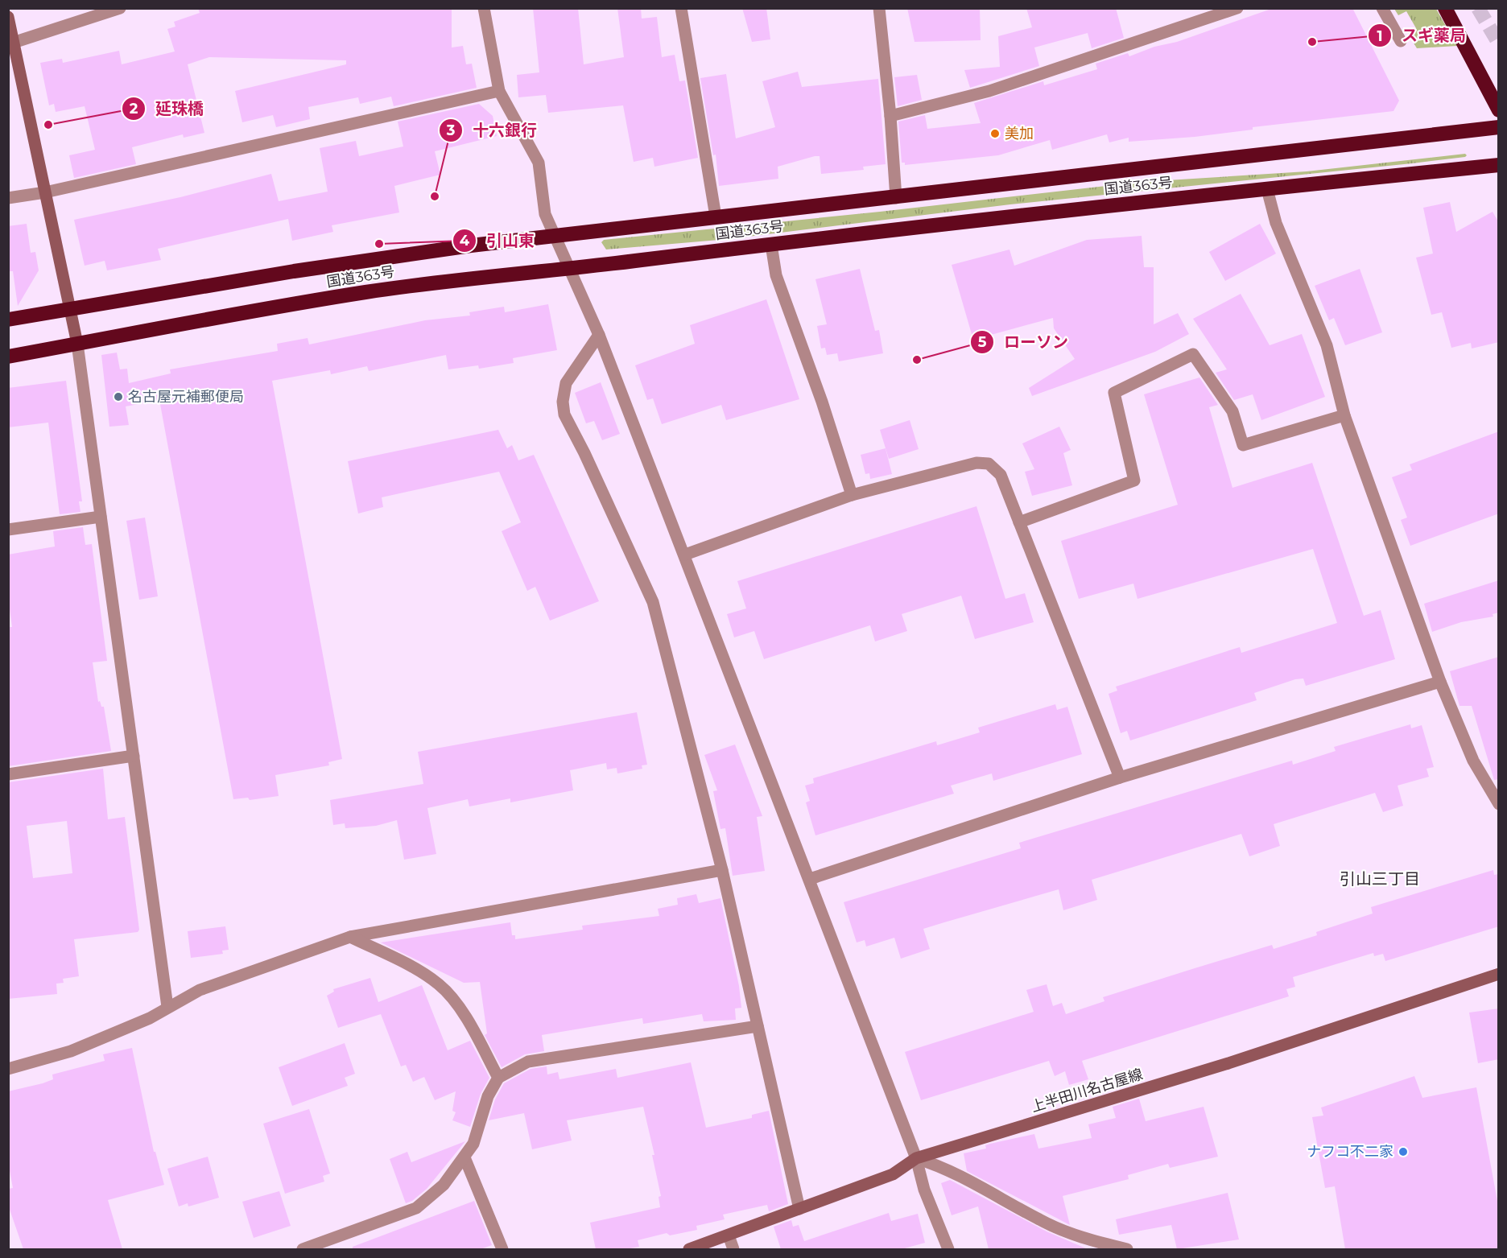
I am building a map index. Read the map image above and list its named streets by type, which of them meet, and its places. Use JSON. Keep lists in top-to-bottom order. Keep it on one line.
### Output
{"streets":{"highway":["国道363号"],"main road":["上半田川名古屋線"]},"districts":["引山三丁目"],"places":["スギ薬局","延珠橋","美加","十六銀行","引山東","ローソン","名古屋元補郵便局","ナフコ不二家"]}
